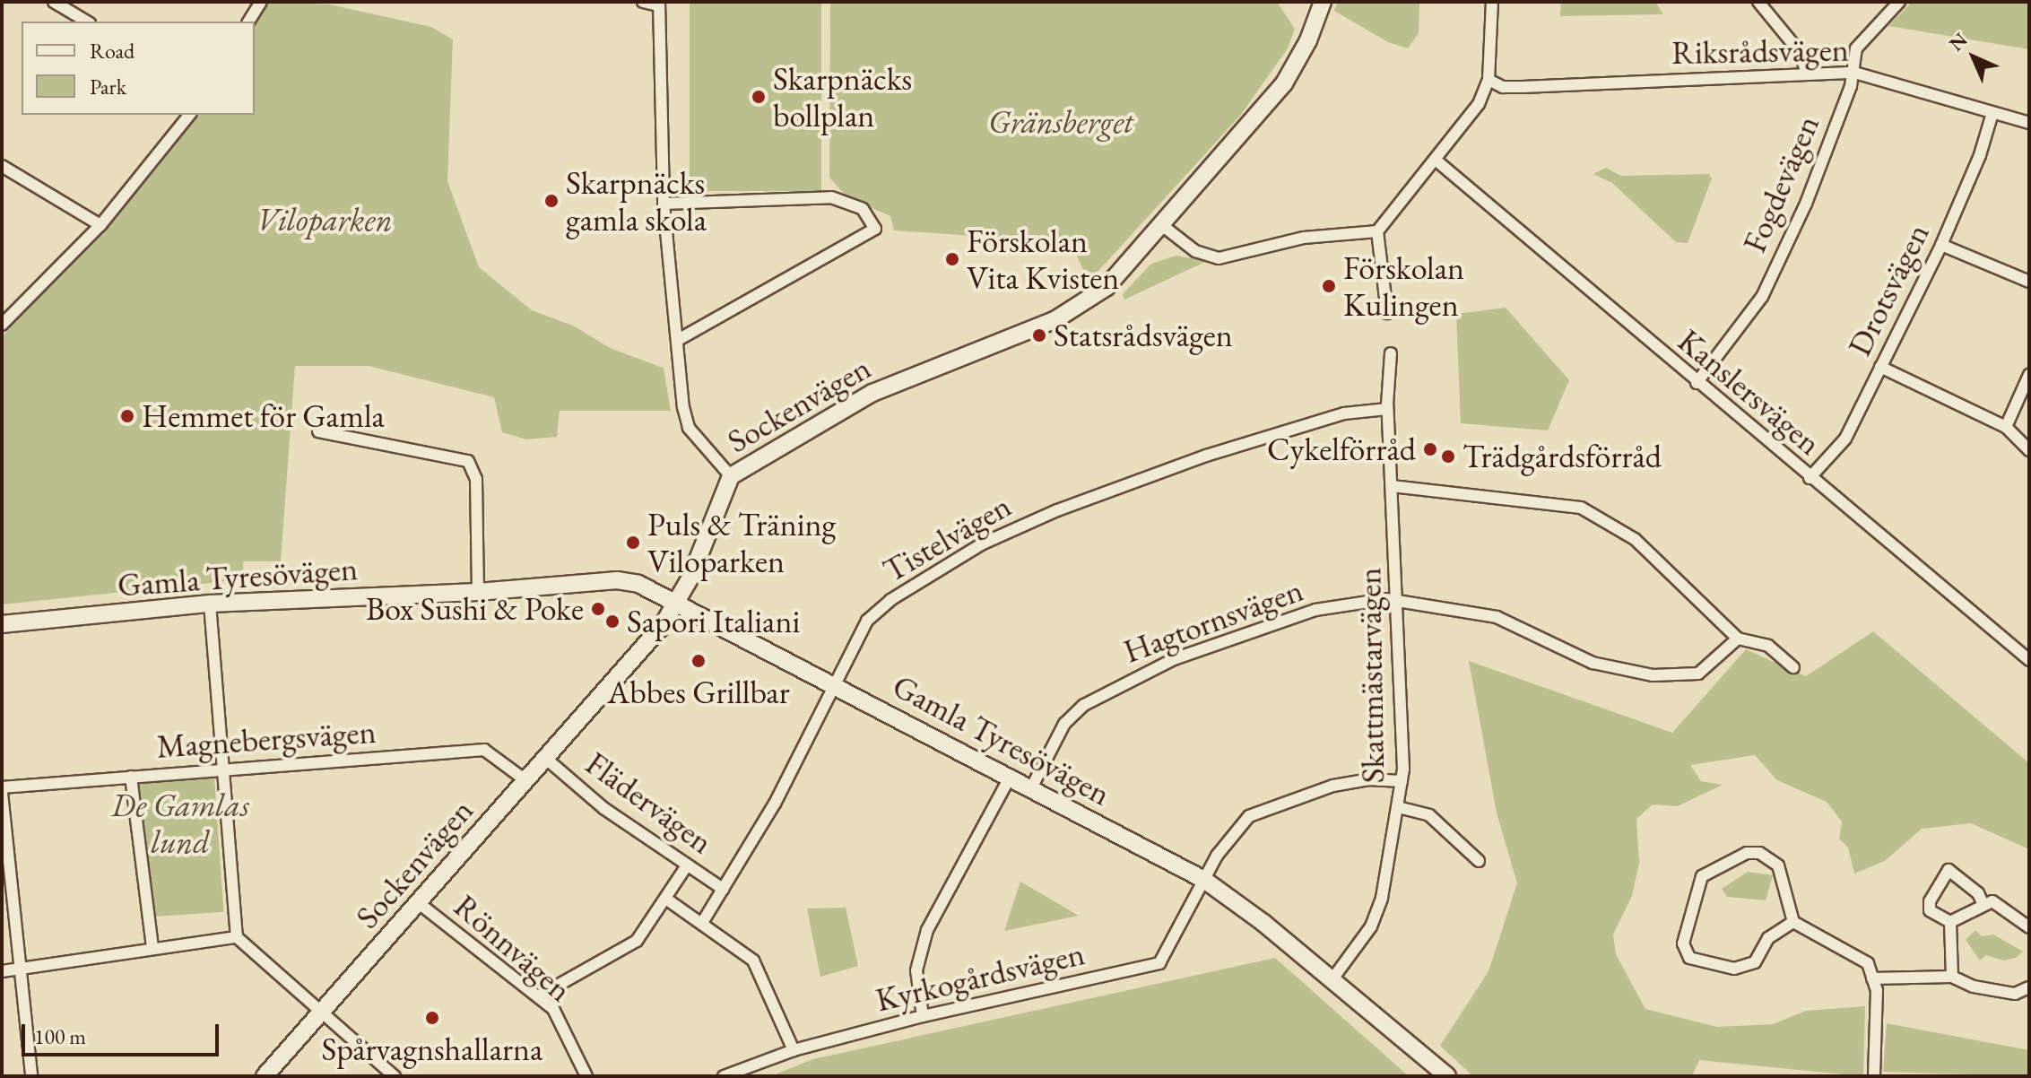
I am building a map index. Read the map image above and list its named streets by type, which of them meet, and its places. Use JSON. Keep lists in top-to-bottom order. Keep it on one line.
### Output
{"streets":{"street":["Riksrådsvägen","Fogdevägen","Drotsvägen","Kanslersvägen","Sockenvägen","Tistelvägen","Gamla Tyresövägen","Hagtornsvägen","Skattmästarvägen","Magnebergsvägen","Flädervägen","Rönnvägen","Kyrkogårdsvägen"]},"crossings":[["Riksrådsvägen","Fogdevägen"],["Riksrådsvägen","Drotsvägen"],["Fogdevägen","Kanslersvägen"],["Drotsvägen","Kanslersvägen"],["Sockenvägen","Gamla Tyresövägen"],["Sockenvägen","Magnebergsvägen"],["Sockenvägen","Flädervägen"],["Sockenvägen","Rönnvägen"],["Tistelvägen","Gamla Tyresövägen"],["Tistelvägen","Skattmästarvägen"],["Tistelvägen","Flädervägen"],["Gamla Tyresövägen","Hagtornsvägen"],["Gamla Tyresövägen","Skattmästarvägen"],["Gamla Tyresövägen","Kyrkogårdsvägen"],["Hagtornsvägen","Skattmästarvägen"],["Skattmästarvägen","Kyrkogårdsvägen"]],"parks":["Gränsberget","Viloparken","De Gamlas lund"],"places":["Skarpnäcks bollplan","Skarpnäcks gamla skola","Förskolan Vita Kvisten","Förskolan Kulingen","Statsrådsvägen","Hemmet för Gamla","Cykelförråd","Trädgårdsförråd","Puls & Träning Viloparken","Box Sushi & Poke","Sapori Italiani","Abbes Grillbar","Spårvagnshallarna"],"legend":["Road","Park"],"scale_bar":"100 m","north":"top left"}
